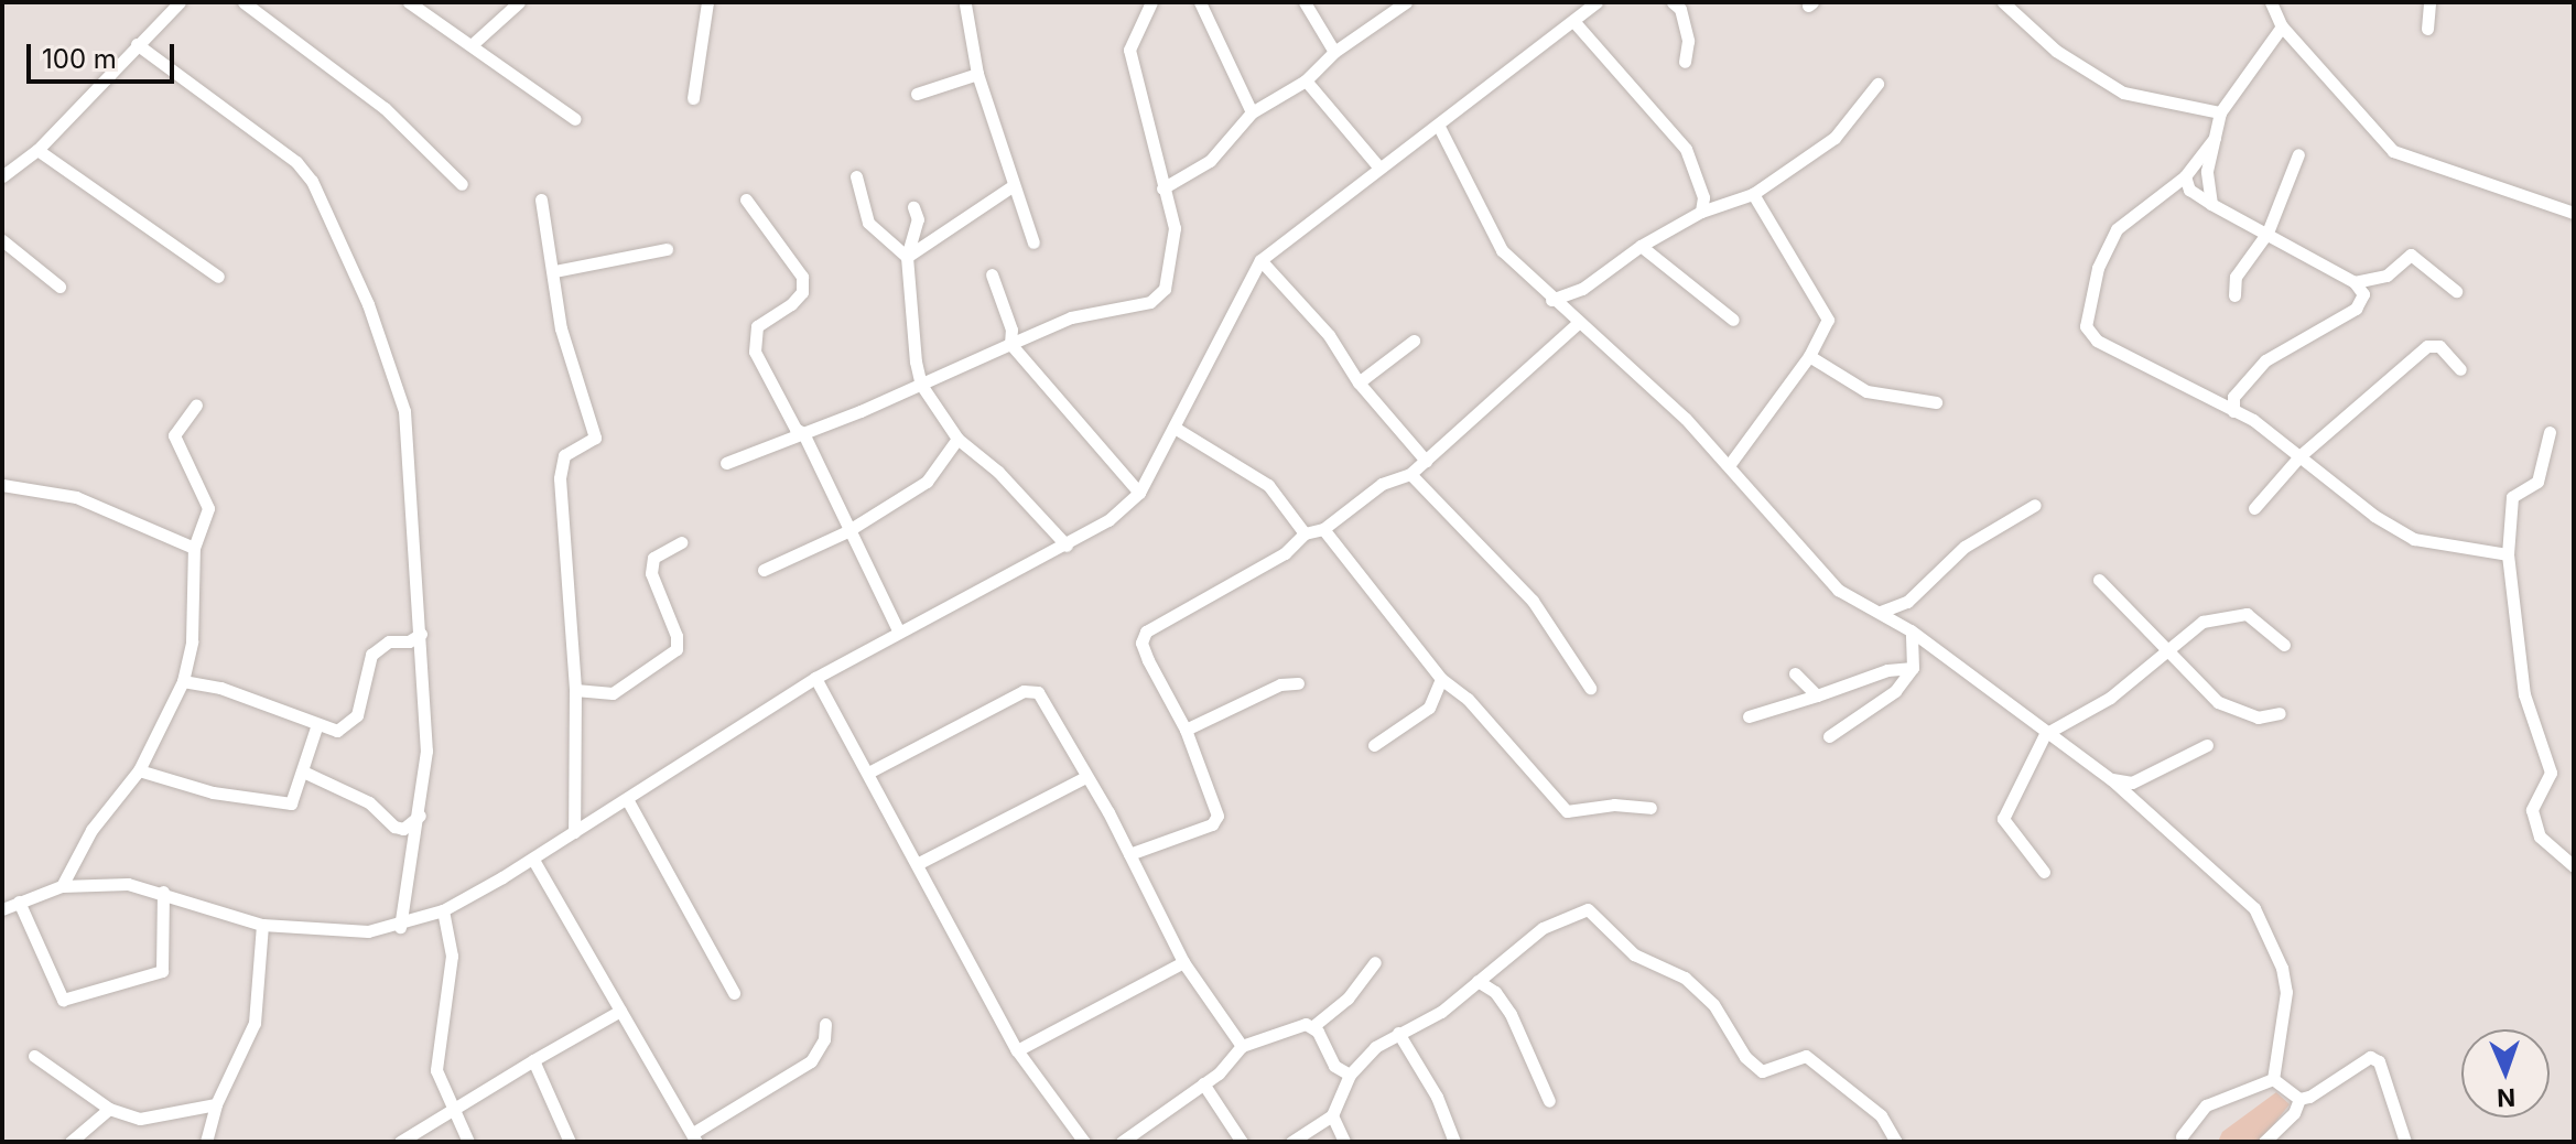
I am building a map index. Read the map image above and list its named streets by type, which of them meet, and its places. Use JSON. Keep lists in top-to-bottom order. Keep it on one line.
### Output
{"scale_bar":"100 m","north":"bottom"}
